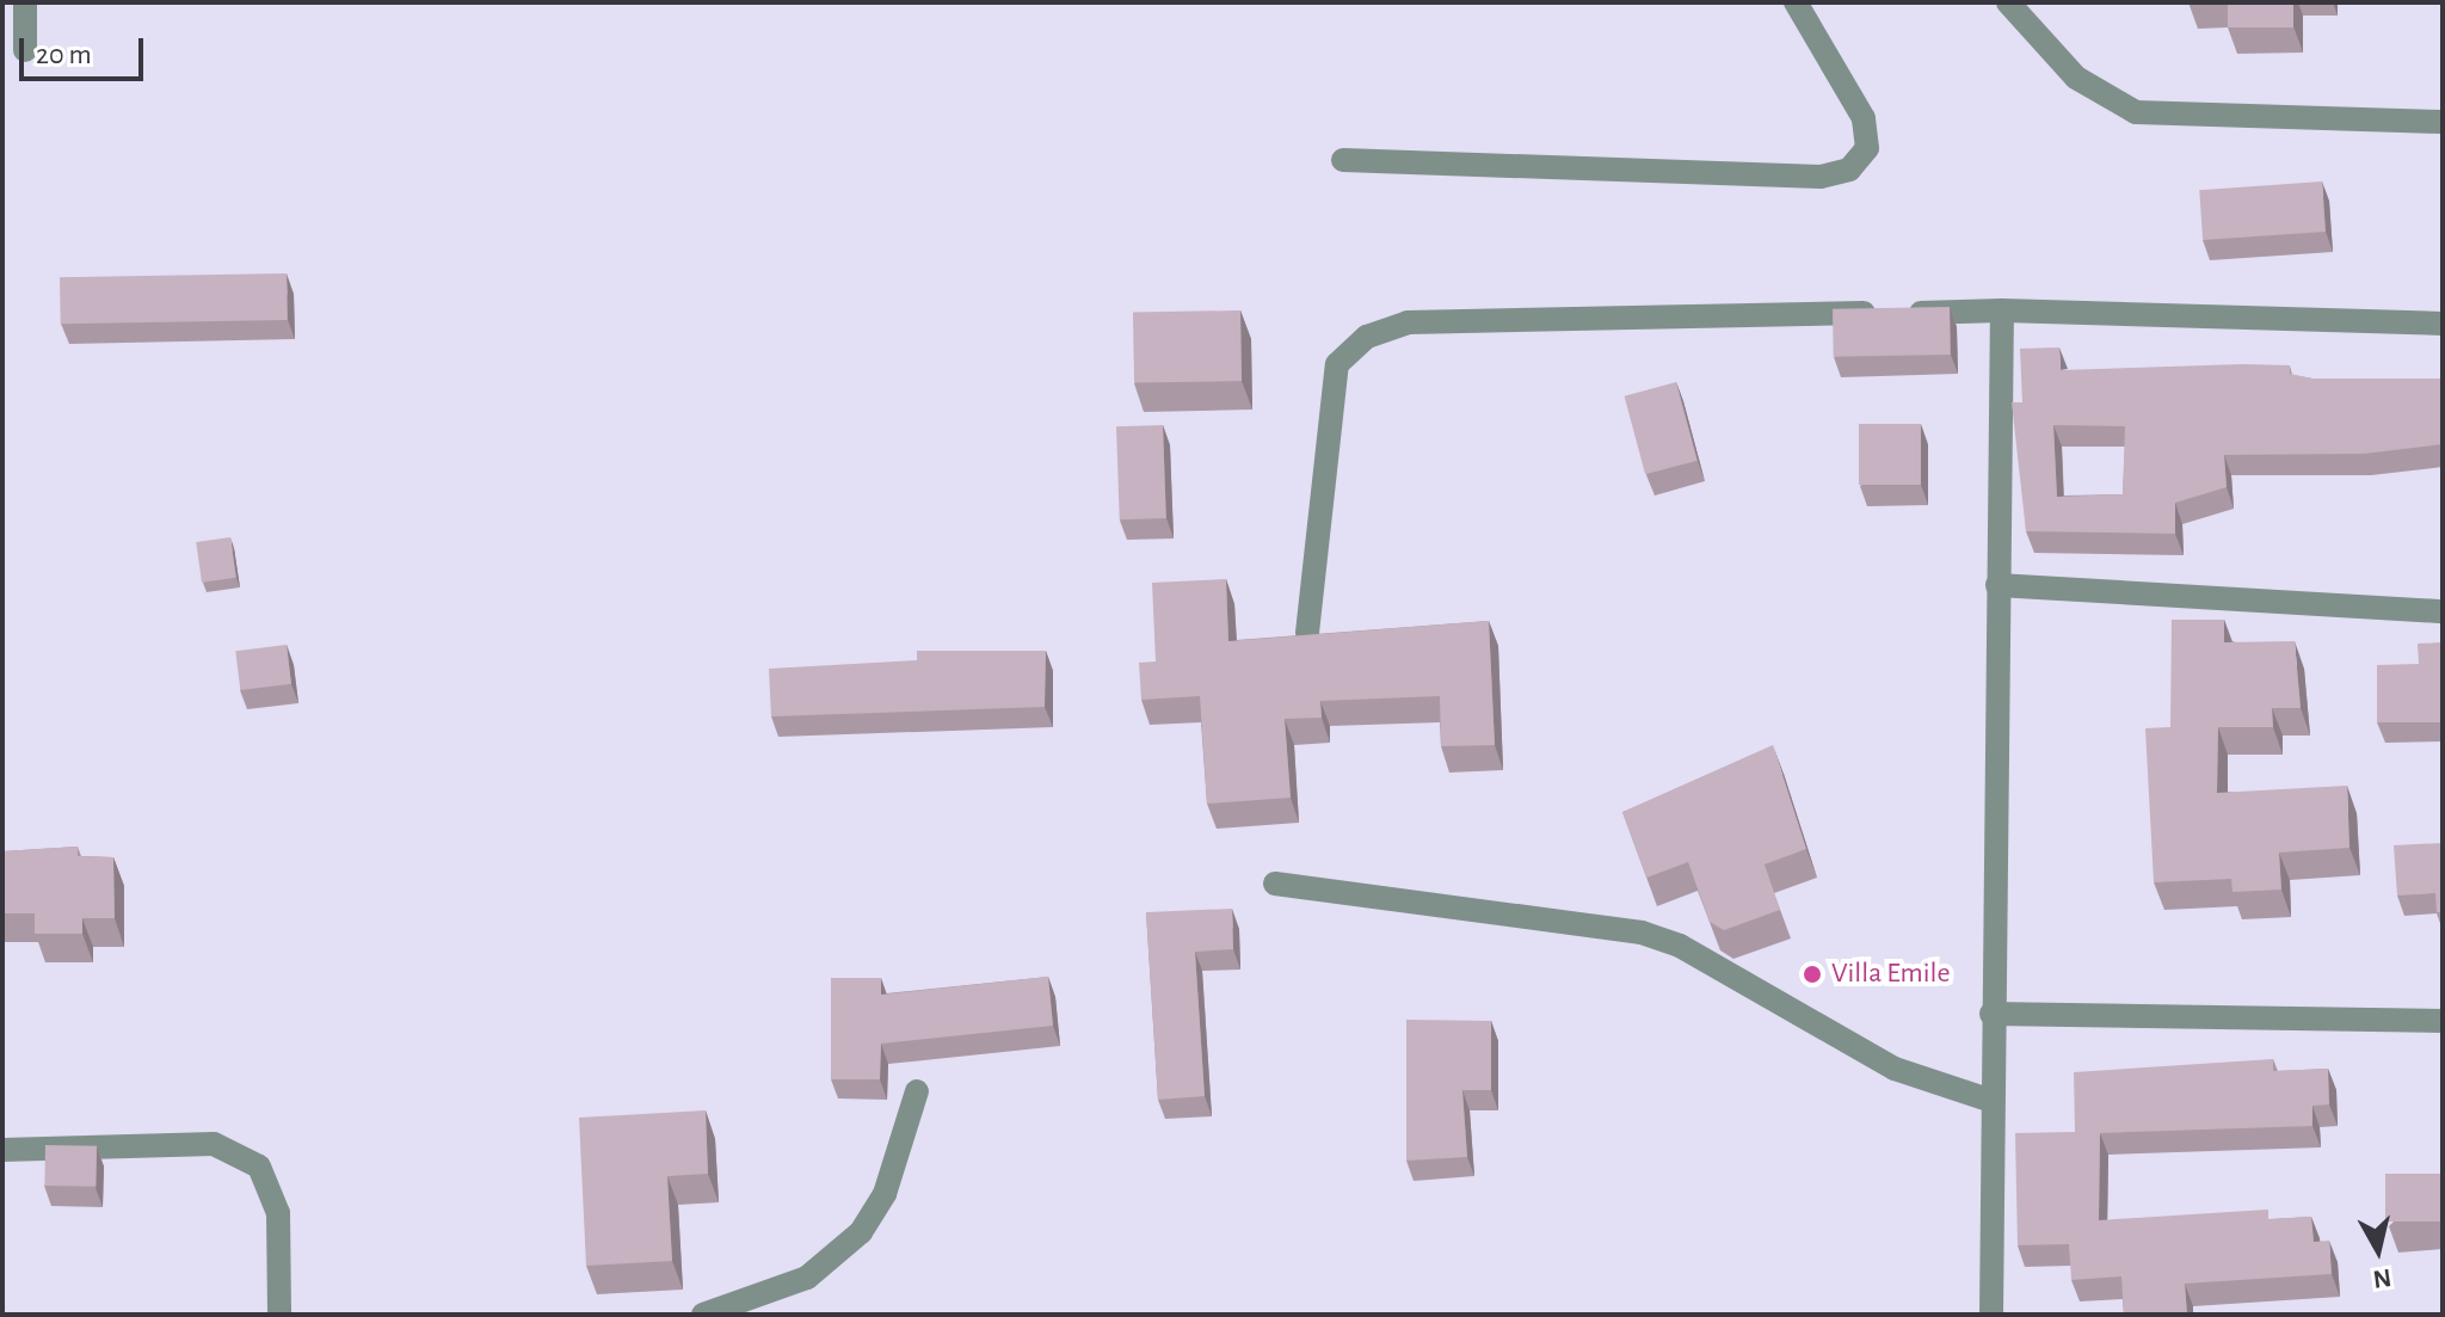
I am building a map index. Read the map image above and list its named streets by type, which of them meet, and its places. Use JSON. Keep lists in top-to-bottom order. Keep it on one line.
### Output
{"places":["Villa Emile"],"scale_bar":"20 m","north":"bottom"}
